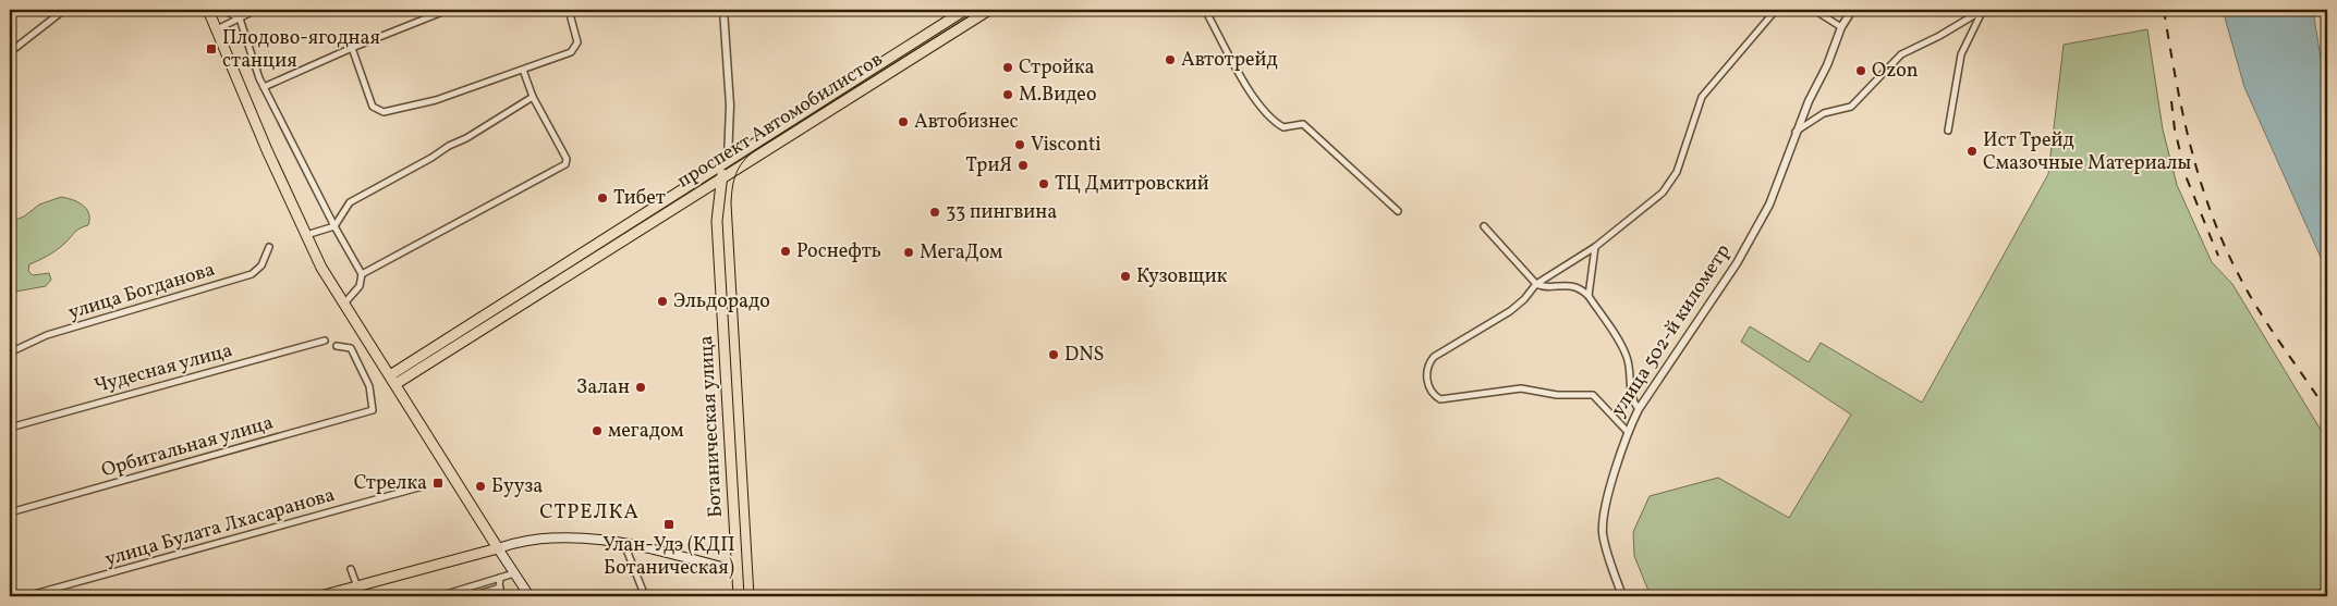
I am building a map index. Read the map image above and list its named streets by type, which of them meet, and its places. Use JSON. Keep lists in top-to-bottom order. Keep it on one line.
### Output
{"streets":{"main road":["проспект Автомобилистов","Ботаническая улица"],"street":["улица Богданова","улица 502-й километр","Чудесная улица","Орбитальная улица","улица Булата Лхасаранова"]},"crossings":[["проспект Автомобилистов","Ботаническая улица"]],"districts":["СТРЕЛКА"],"places":{"transit":["Плодово-ягодная станция","Стрелка","Улан-Удэ (КДП Ботаническая)"],"other":["Автотрейд","Стройка","Ozon","М.Видео","Автобизнес","Visconti","Ист Трейд Смазочные Материалы","ТриЯ","ТЦ Дмитровский","Тибет","33 пингвина","Роснефть","МегаДом","Кузовщик","Эльдорадо","DNS","Залан","мегадом","Бууза"]}}
